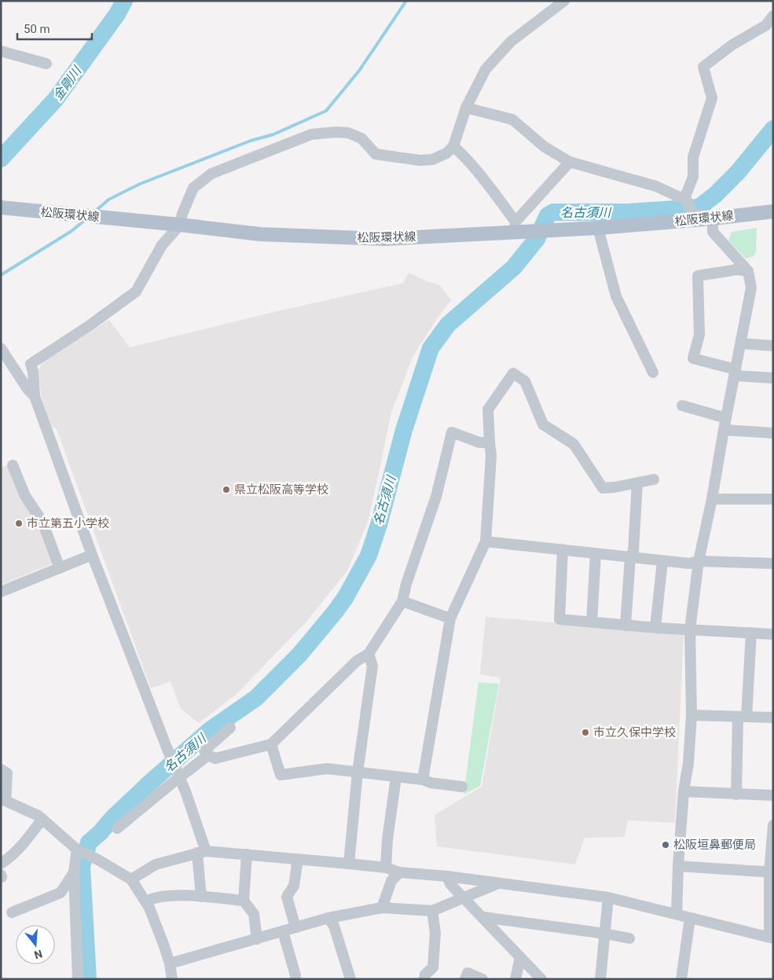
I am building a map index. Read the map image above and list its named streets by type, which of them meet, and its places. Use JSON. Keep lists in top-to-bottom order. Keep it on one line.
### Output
{"streets":{"main road":["松阪環状線"]},"water":["金剛川","名古須川"],"places":["県立松阪高等学校","市立第五小学校","市立久保中学校","松阪垣鼻郵便局"],"scale_bar":"50 m","north":"bottom"}
